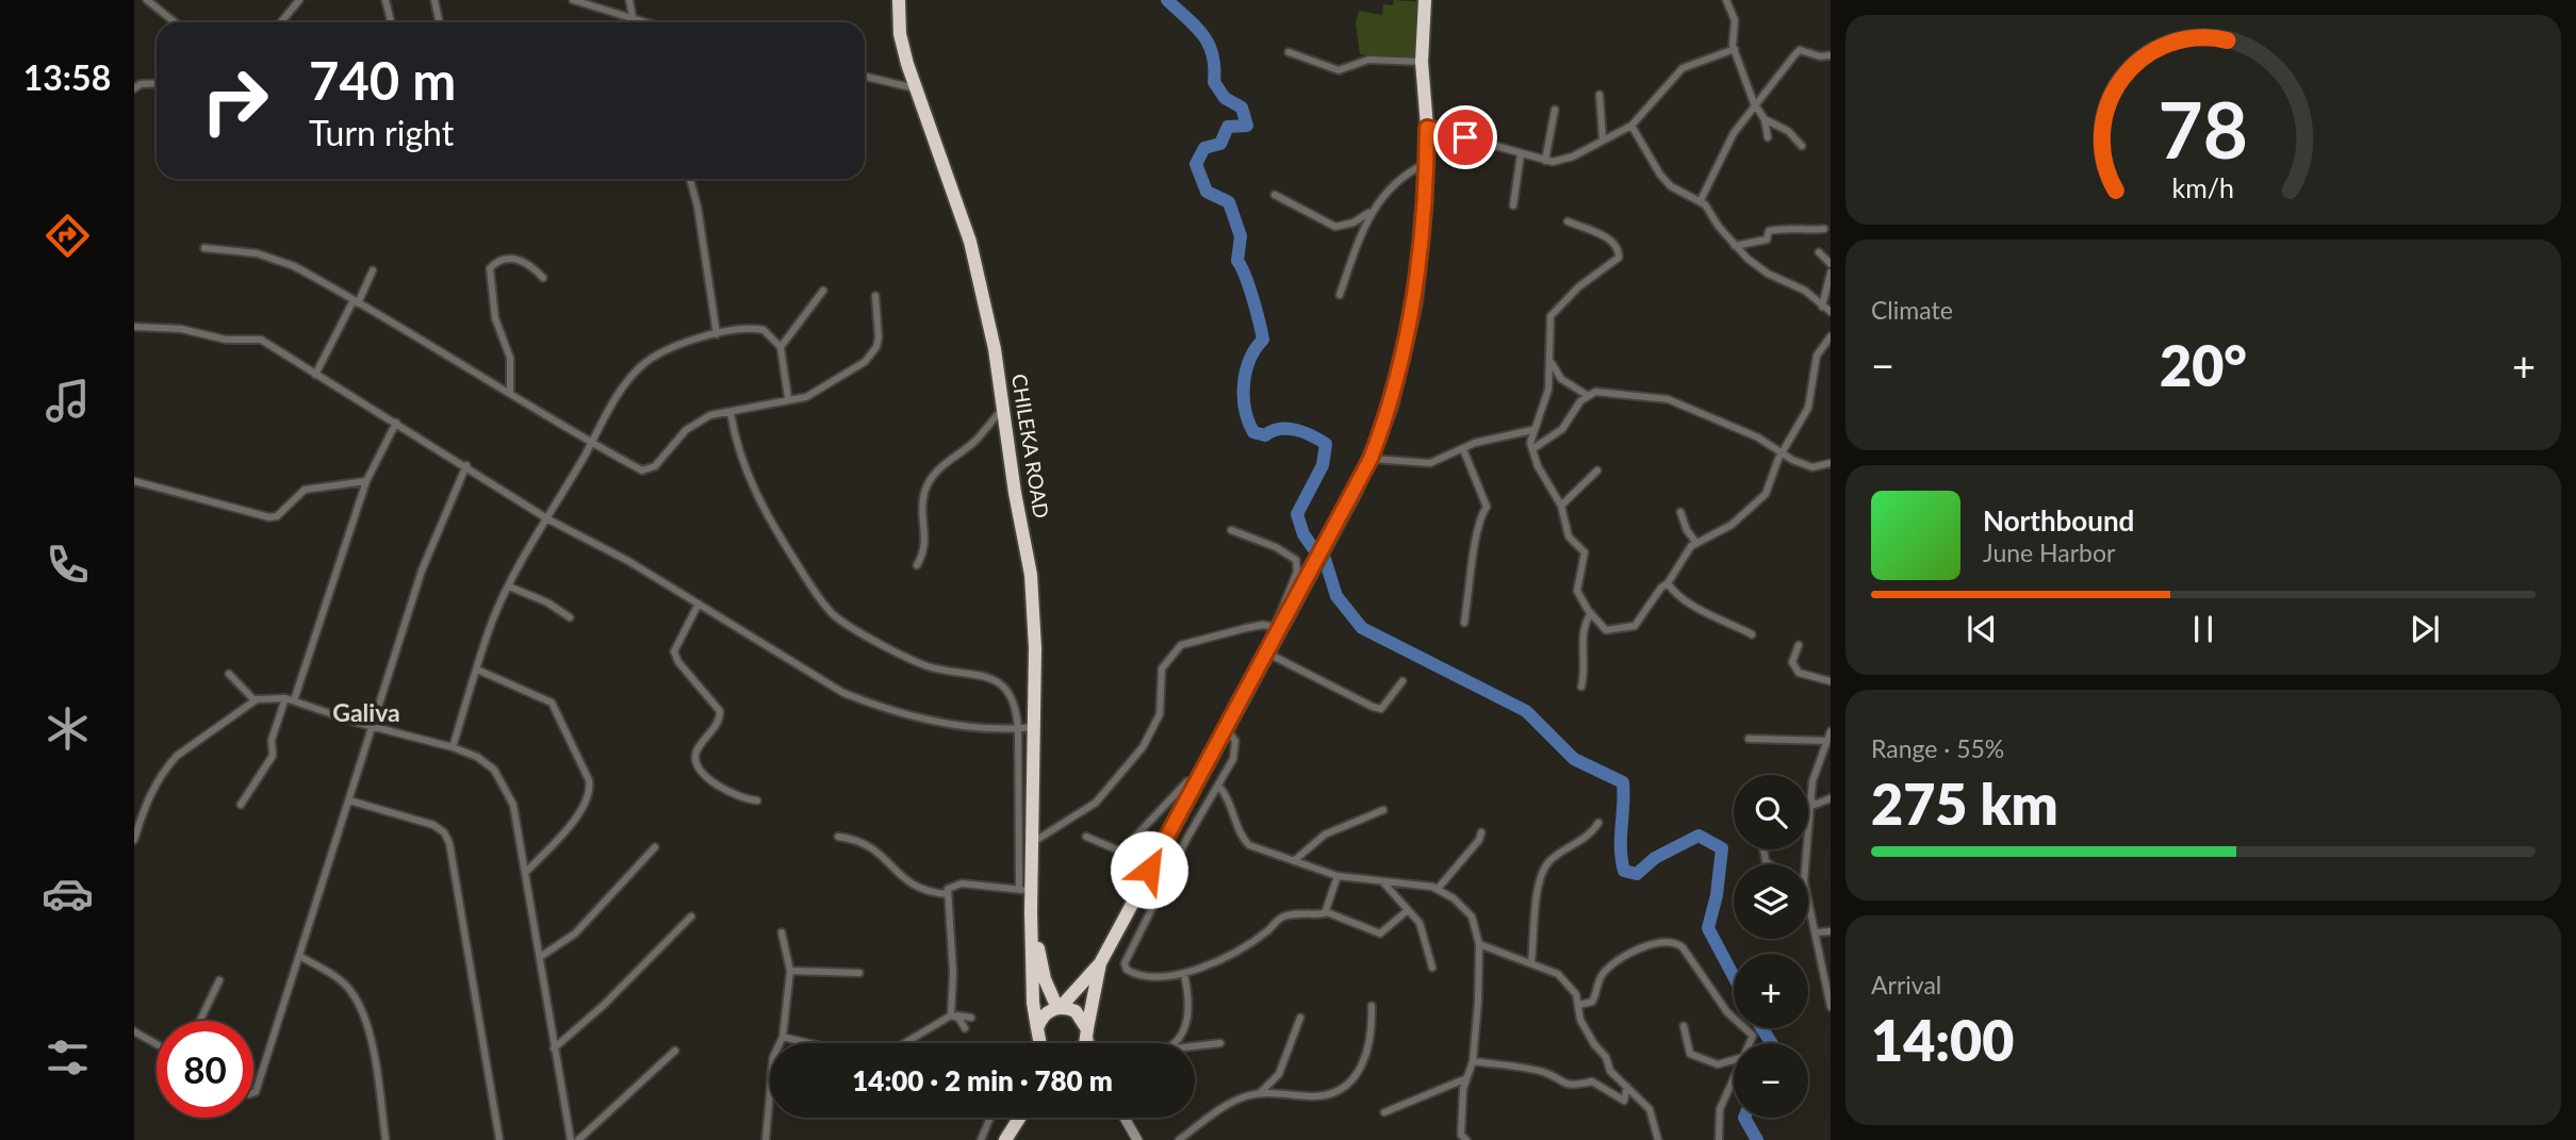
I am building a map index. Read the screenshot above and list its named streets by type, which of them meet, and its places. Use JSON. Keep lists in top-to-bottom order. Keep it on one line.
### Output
{"streets":{"highway":["CHILEKA ROAD"]},"districts":["Galiva"],"page":{"tabs":"13:58","turn":["740 m","Turn right"],"tile":["Climate",["Range · 55%","275 km"],["Arrival","14:00"]],"heat":["−","20°","+"],"song":["Northbound","June Harbor"],"map_buttons":["+","−"],"limit":"80","trip":"14:00 · 2 min · 780 m","gauge":["78","km/h"]}}
